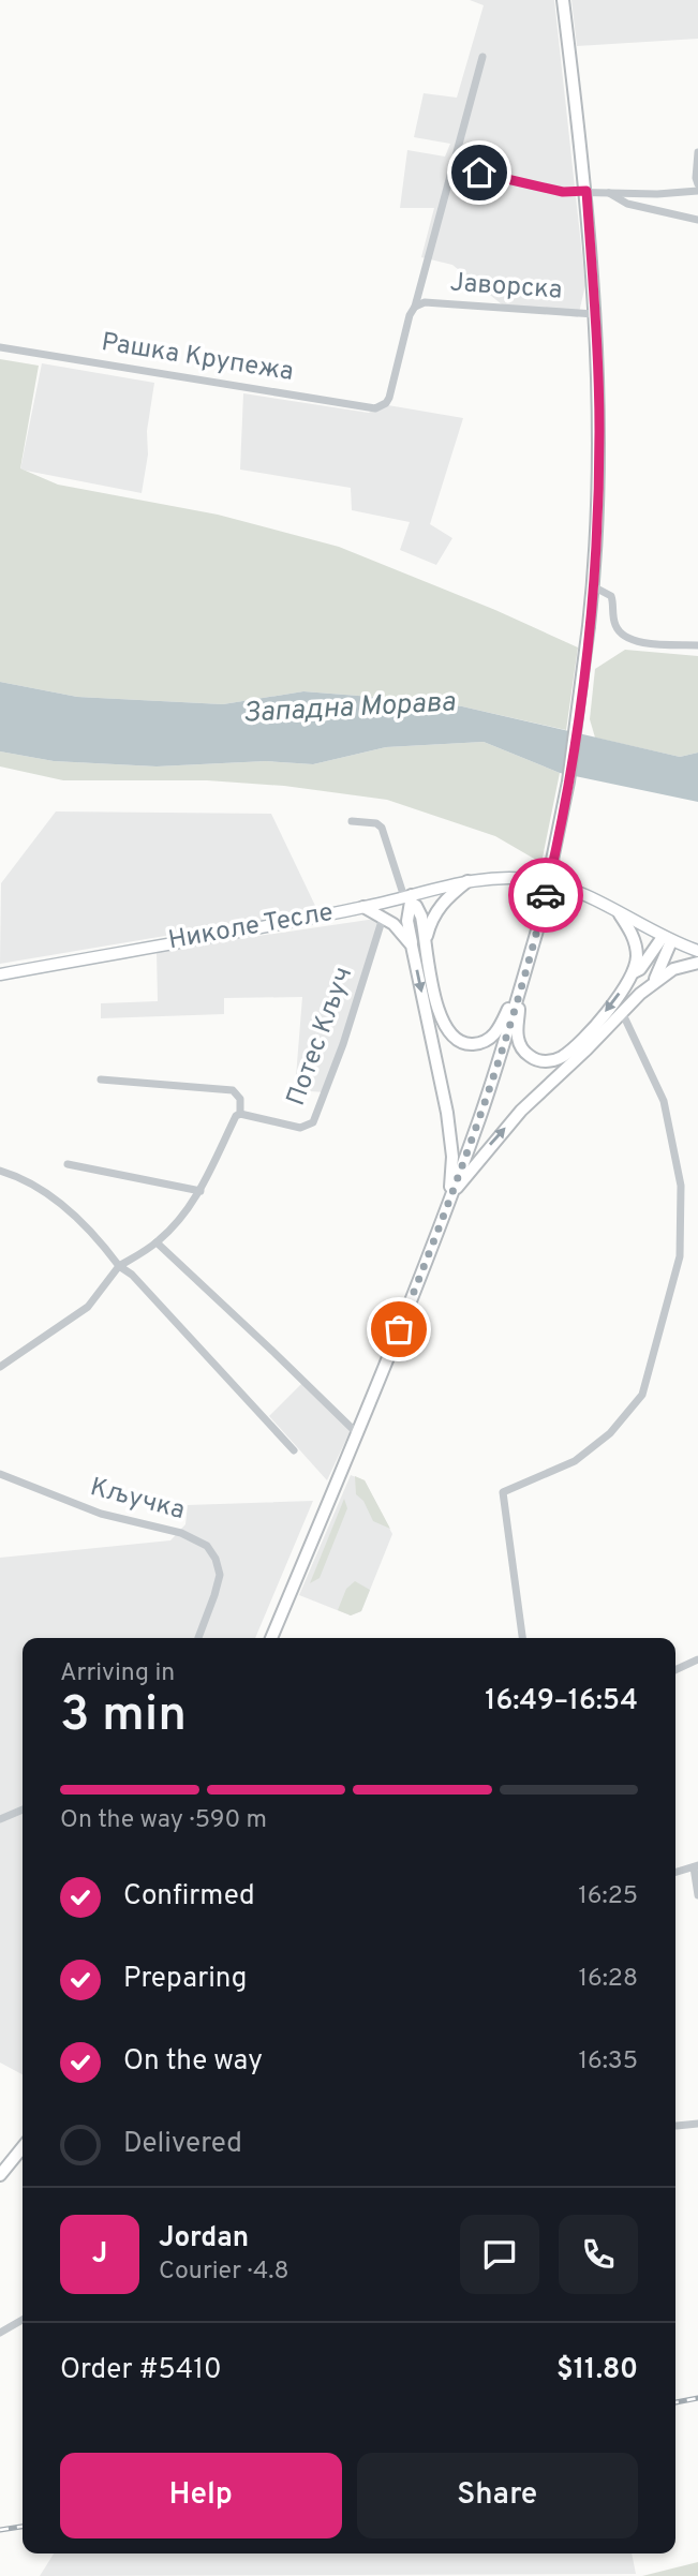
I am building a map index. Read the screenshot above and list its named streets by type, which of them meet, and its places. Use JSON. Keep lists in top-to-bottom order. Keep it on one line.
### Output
{"streets":{"street":["Јаворска","Рашка Крупежа","Николе Тесле","Потес Кључ","Кључка"]},"crossings":[["Јаворска","Рашка Крупежа"]],"water":["Западна Морава"],"page":{"heading":["3 min","Arriving in","16:49–16:54"],"panel":["Jordan","Courier · 4.8","Order #5410","$11.80"],"bar":"On the way · 590 m","list":[["Confirmed","16:25"],["Preparing","16:28"],["On the way","16:35"],"Delivered"],"round":"J","buttons":["Help","Share"]}}
